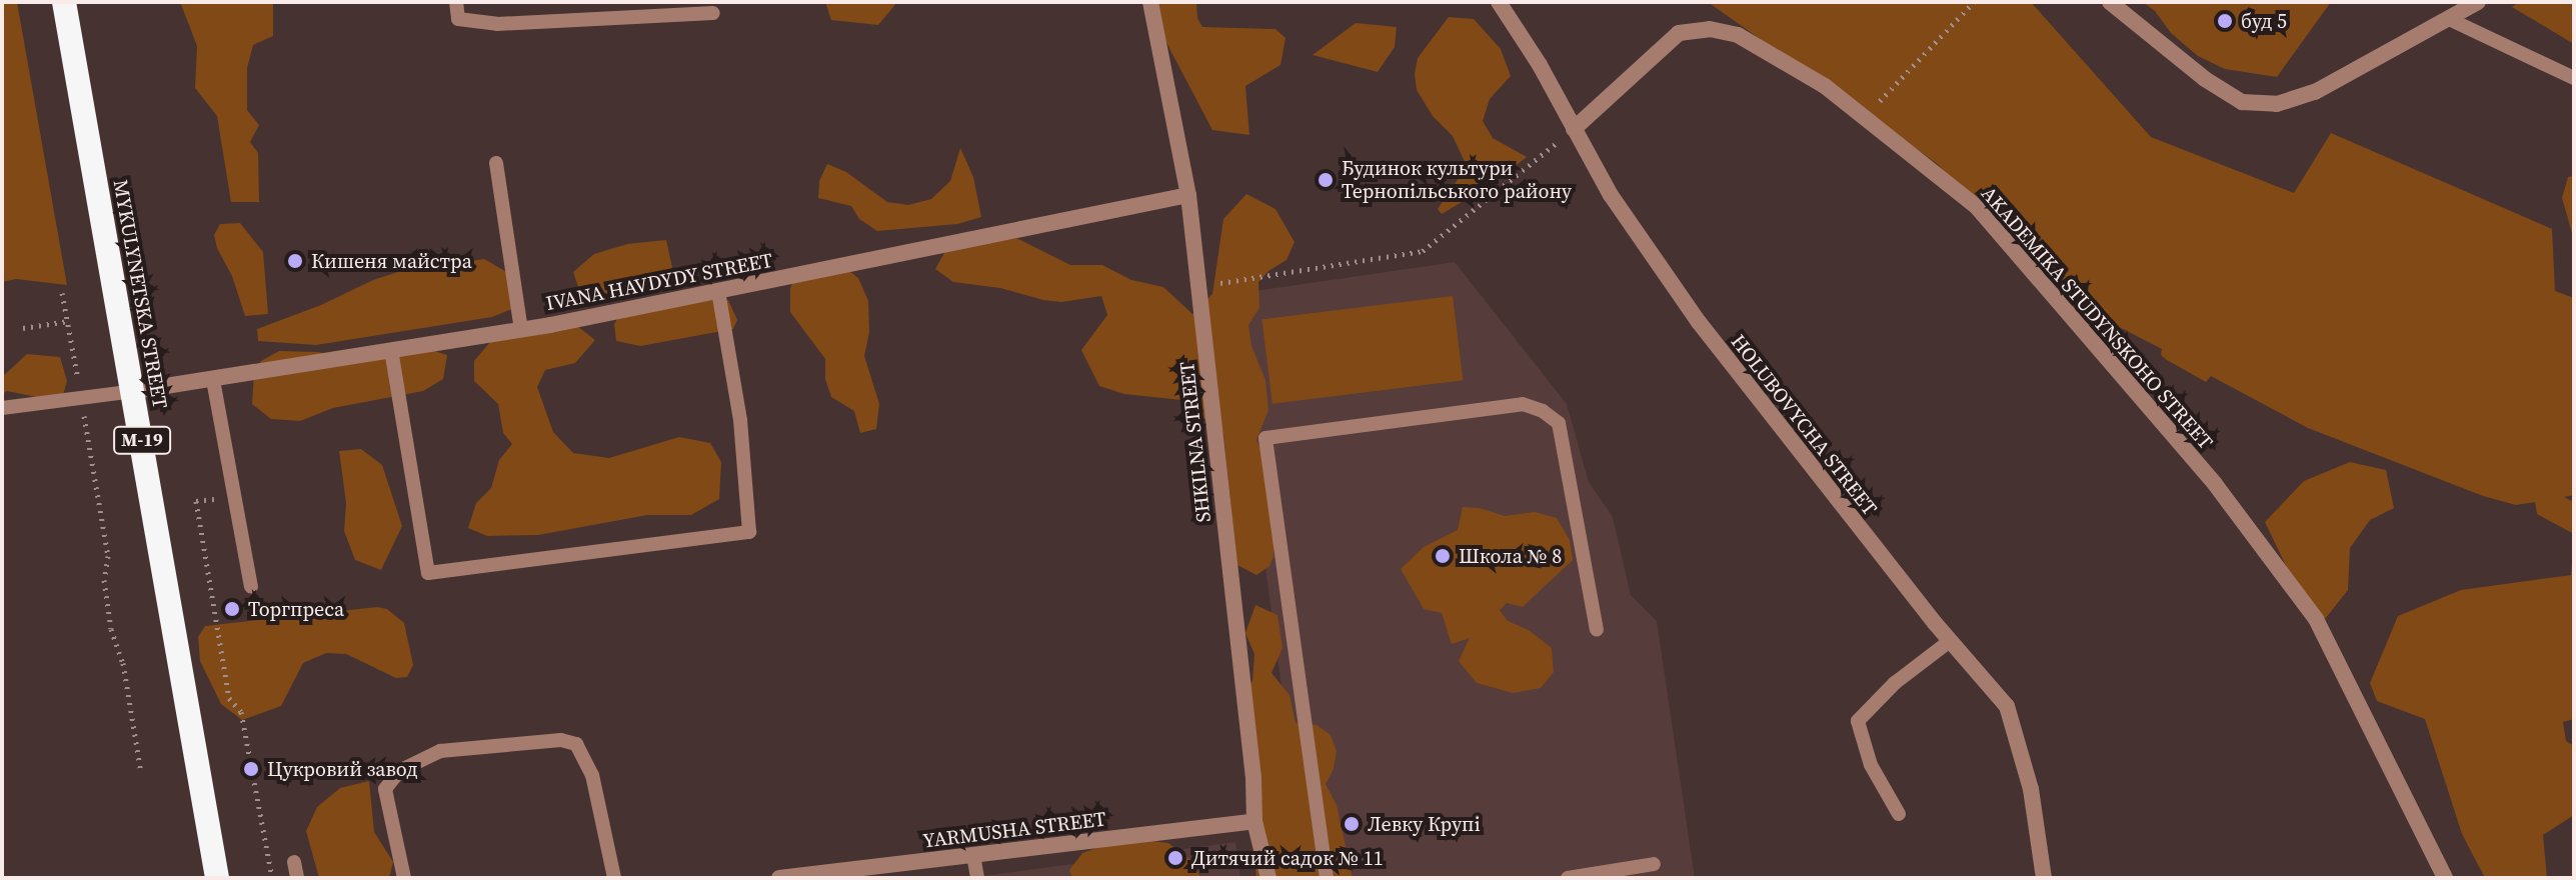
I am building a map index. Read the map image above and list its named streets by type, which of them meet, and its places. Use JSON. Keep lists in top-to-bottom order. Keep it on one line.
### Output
{"streets":{"highway":["MYKULYNETSKA STREET","М-19"],"street":["IVANA HAVDYDY STREET","AKADEMIKA STUDYNSKOHO STREET","HOLUBOVYCHA STREET","SHKILNA STREET","YARMUSHA STREET"]},"crossings":[["IVANA HAVDYDY STREET","MYKULYNETSKA STREET"],["IVANA HAVDYDY STREET","SHKILNA STREET"],["AKADEMIKA STUDYNSKOHO STREET","HOLUBOVYCHA STREET"],["SHKILNA STREET","YARMUSHA STREET"]],"places":["буд 5","Будинок культури Тернопільського району","Кишеня майстра","Школа № 8","Торгпреса","Цукровий завод","Левку Крупі","Дитячий садок № 11"]}
